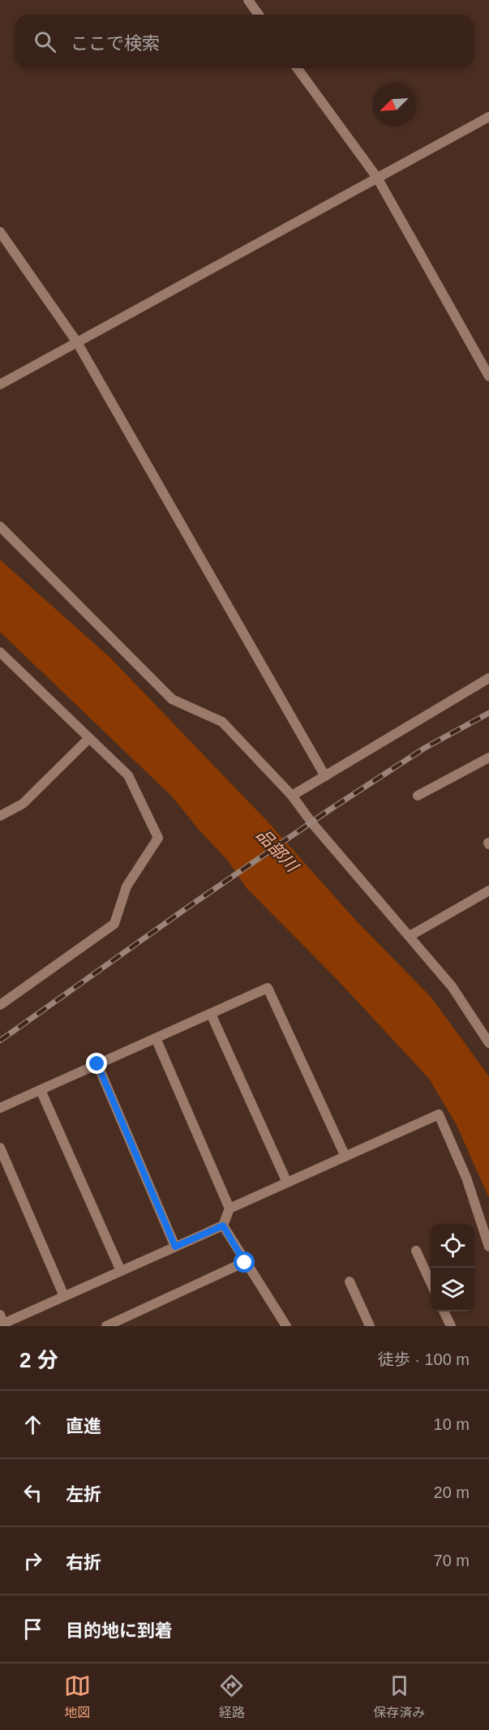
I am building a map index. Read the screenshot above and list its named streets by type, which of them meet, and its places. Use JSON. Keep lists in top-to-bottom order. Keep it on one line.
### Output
{"water":["品部川"],"north":"bottom left","page":{"search":"ここで検索","heading":["2 分","徒歩 · 100 m"],"list":[["直進","10 m"],["左折","20 m"],["右折","70 m"],"目的地に到着"],"nav":["地図","経路","保存済み"]}}
